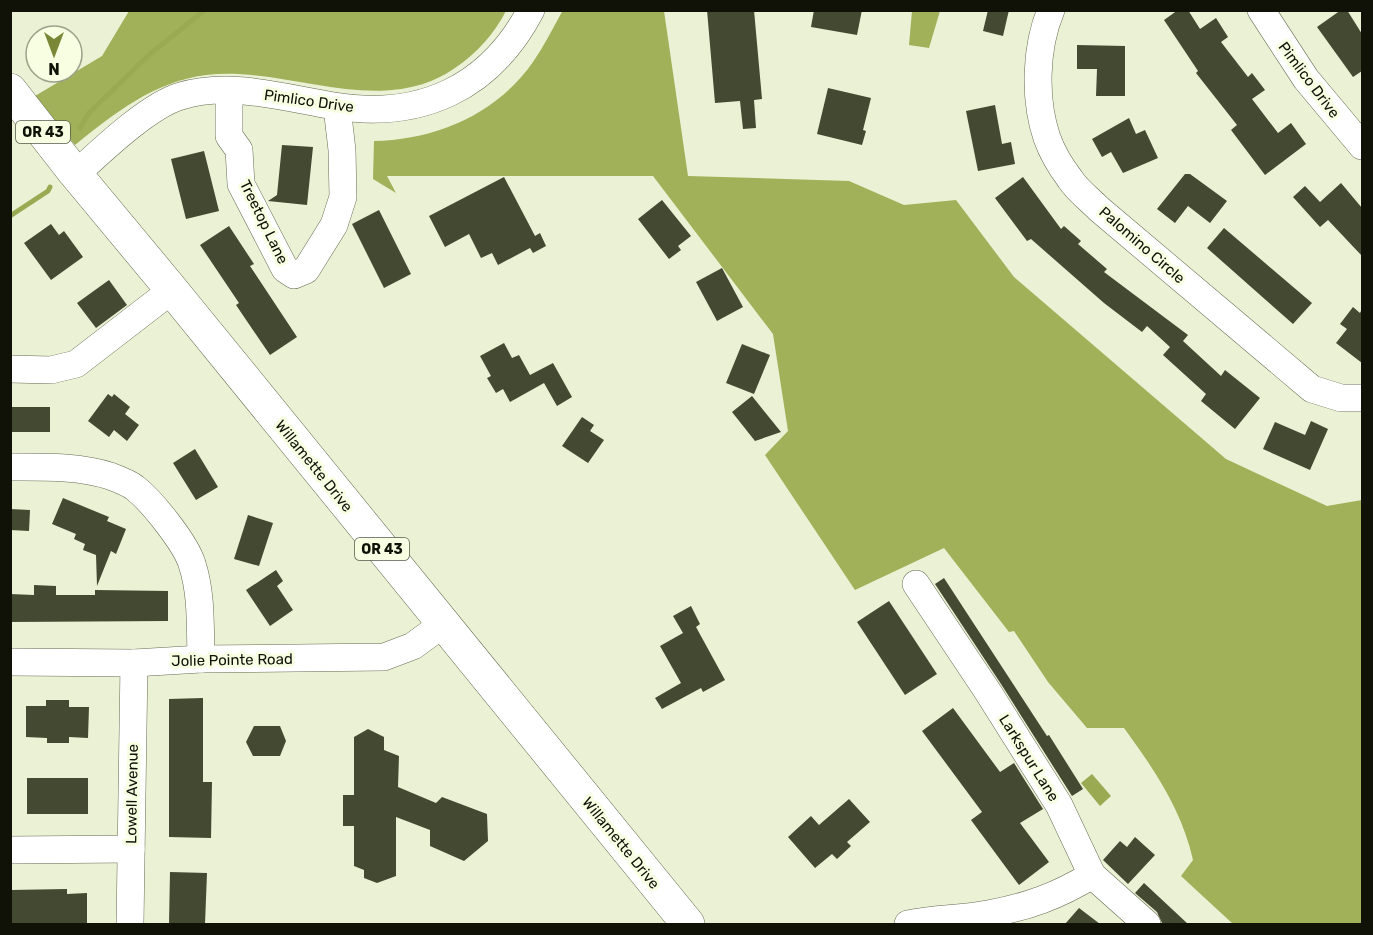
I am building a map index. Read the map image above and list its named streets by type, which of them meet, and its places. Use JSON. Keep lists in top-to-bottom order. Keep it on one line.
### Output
{"streets":{"main road":["OR 43","Willamette Drive"],"street":["Pimlico Drive","Treetop Lane","Palomino Circle","Jolie Pointe Road","Larkspur Lane","Lowell Avenue"]},"crossings":[["Pimlico Drive","Treetop Lane"],["Pimlico Drive","Willamette Drive"],["Willamette Drive","Jolie Pointe Road"],["Jolie Pointe Road","Lowell Avenue"]],"north":"bottom"}
